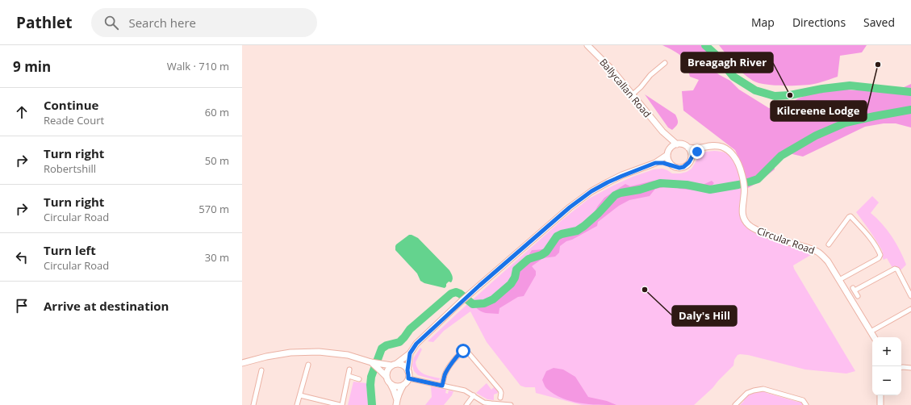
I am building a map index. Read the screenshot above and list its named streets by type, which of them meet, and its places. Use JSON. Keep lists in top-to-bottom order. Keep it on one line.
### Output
{"streets":{"main road":["Ballycallan Road","Circular Road"]},"crossings":[["Ballycallan Road","Circular Road"]],"places":["Kilcreene Lodge","Breagagh River","Daly's Hill"],"page":{"header":"Pathlet","search":"Search here","nav":["Map","Directions","Saved"],"heading":["9 min","Walk · 710 m"],"list":[["Continue","Reade Court","60 m"],["Turn right","Robertshill","50 m"],["Turn right","Circular Road","570 m"],["Turn left","Circular Road","30 m"],"Arrive at destination"],"map_buttons":["+","−"]}}
